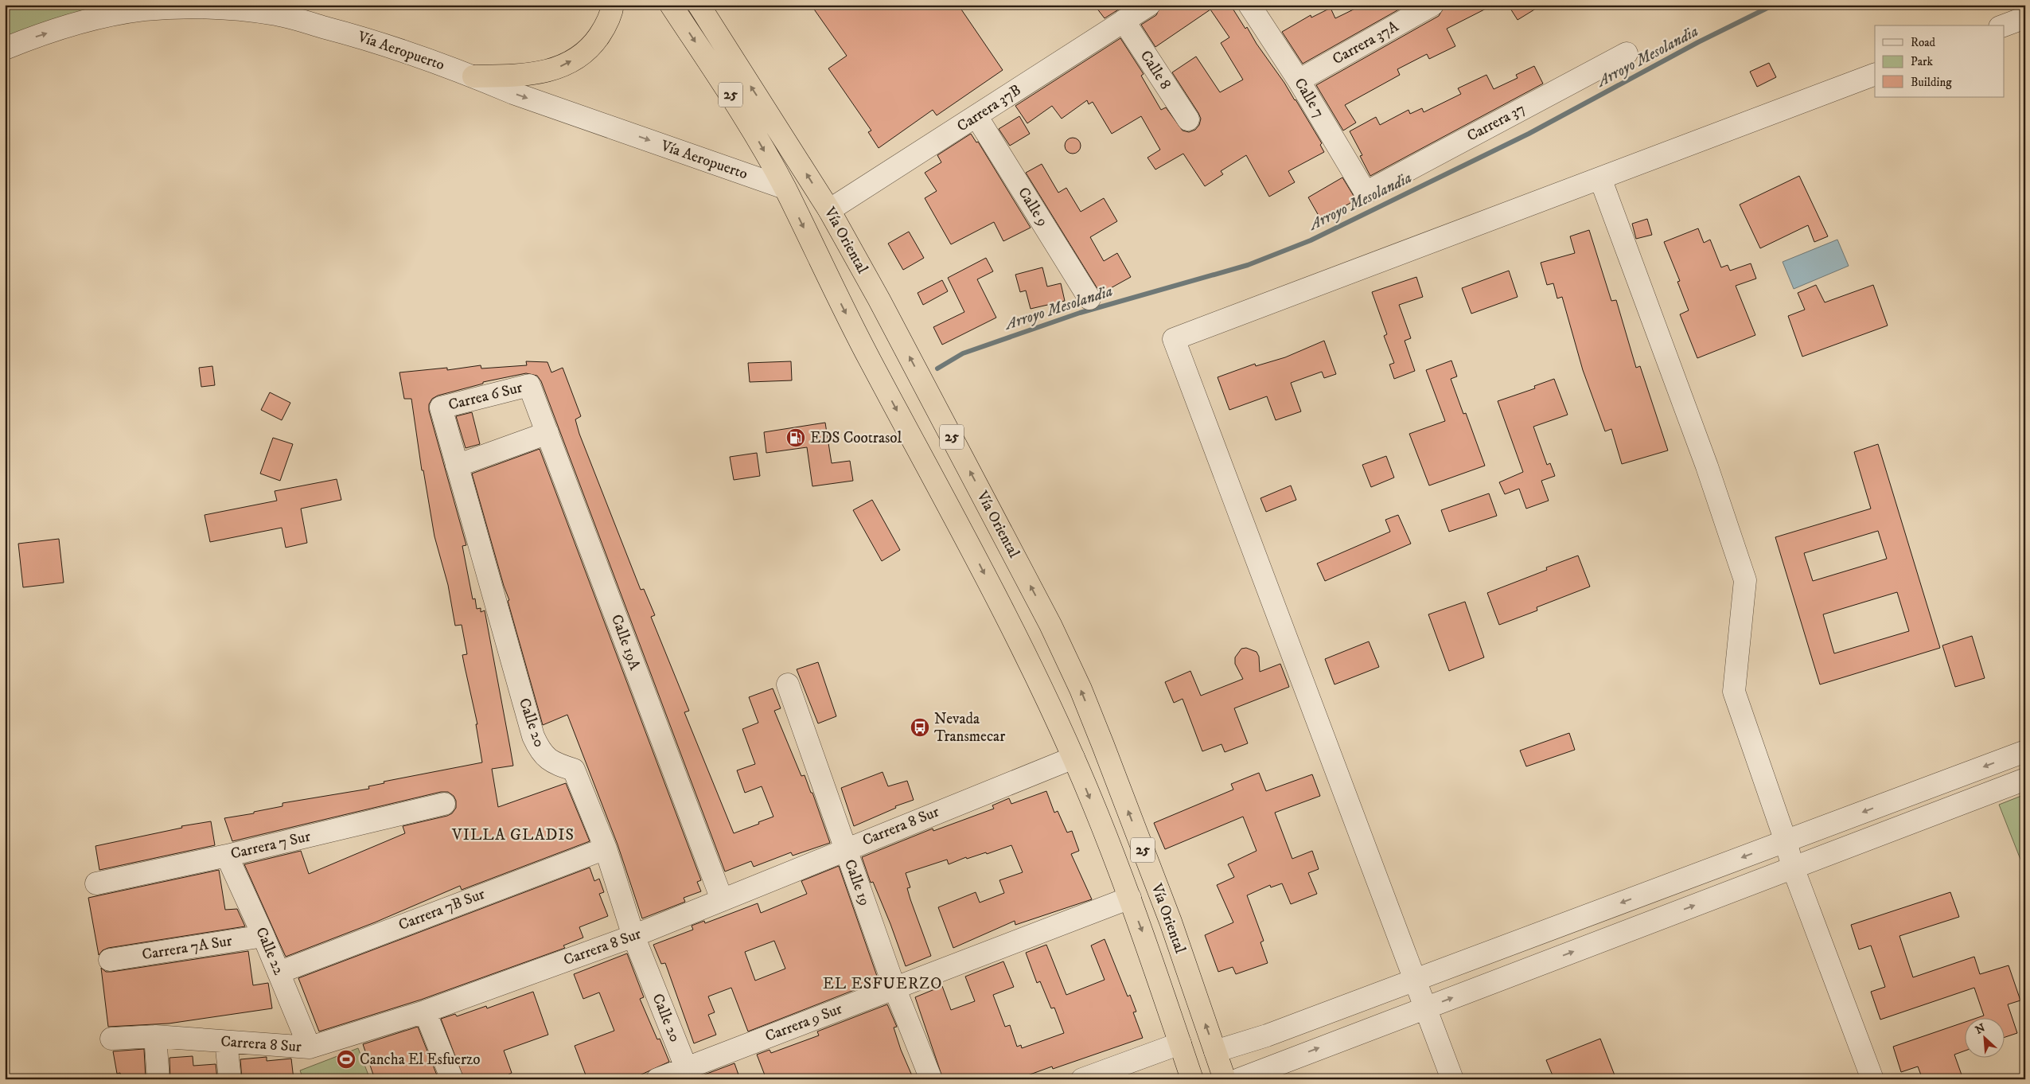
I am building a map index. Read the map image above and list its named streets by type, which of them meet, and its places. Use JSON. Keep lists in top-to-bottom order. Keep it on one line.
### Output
{"streets":{"highway":["25","Vía Oriental"],"street":["Carrera 37A","Vía Aeropuerto","Calle 8","Calle 7","Carrera 37B","Carrera 37","Calle 9","Carrea 6 Sur","Calle 19A","Calle 20","Carrera 8 Sur","Carrera 7 Sur","Calle 19","Carrera 7B Sur","Carrera 7A Sur","Calle 22","Carrera 9 Sur"]},"crossings":[["Carrera 37A","Calle 7"],["Vía Aeropuerto","Vía Oriental"],["Calle 8","Carrera 37B"],["Calle 7","Carrera 37"],["Carrera 37B","Calle 9"],["Carrera 37B","Vía Oriental"],["Vía Oriental","Carrera 8 Sur"],["Vía Oriental","Carrera 9 Sur"],["Carrea 6 Sur","Calle 19A"],["Carrea 6 Sur","Calle 20"],["Calle 19A","Carrera 8 Sur"],["Calle 20","Carrera 8 Sur"],["Calle 20","Carrera 7B Sur"],["Calle 20","Carrera 9 Sur"],["Carrera 8 Sur","Calle 19"],["Carrera 8 Sur","Calle 22"],["Carrera 7 Sur","Calle 22"],["Calle 19","Carrera 9 Sur"],["Carrera 7B Sur","Calle 22"],["Carrera 7A Sur","Calle 22"]],"one_way":["Vía Aeropuerto"],"districts":["VILLA GLADIS","EL ESFUERZO"],"water":["Arroyo Mesolandia"],"places":{"fuel station":["EDS Cootrasol"],"bus stop":["Nevada Transmecar"],"sports":["Cancha El Esfuerzo"]},"legend":["Road","Park","Building"],"north":"top left"}
